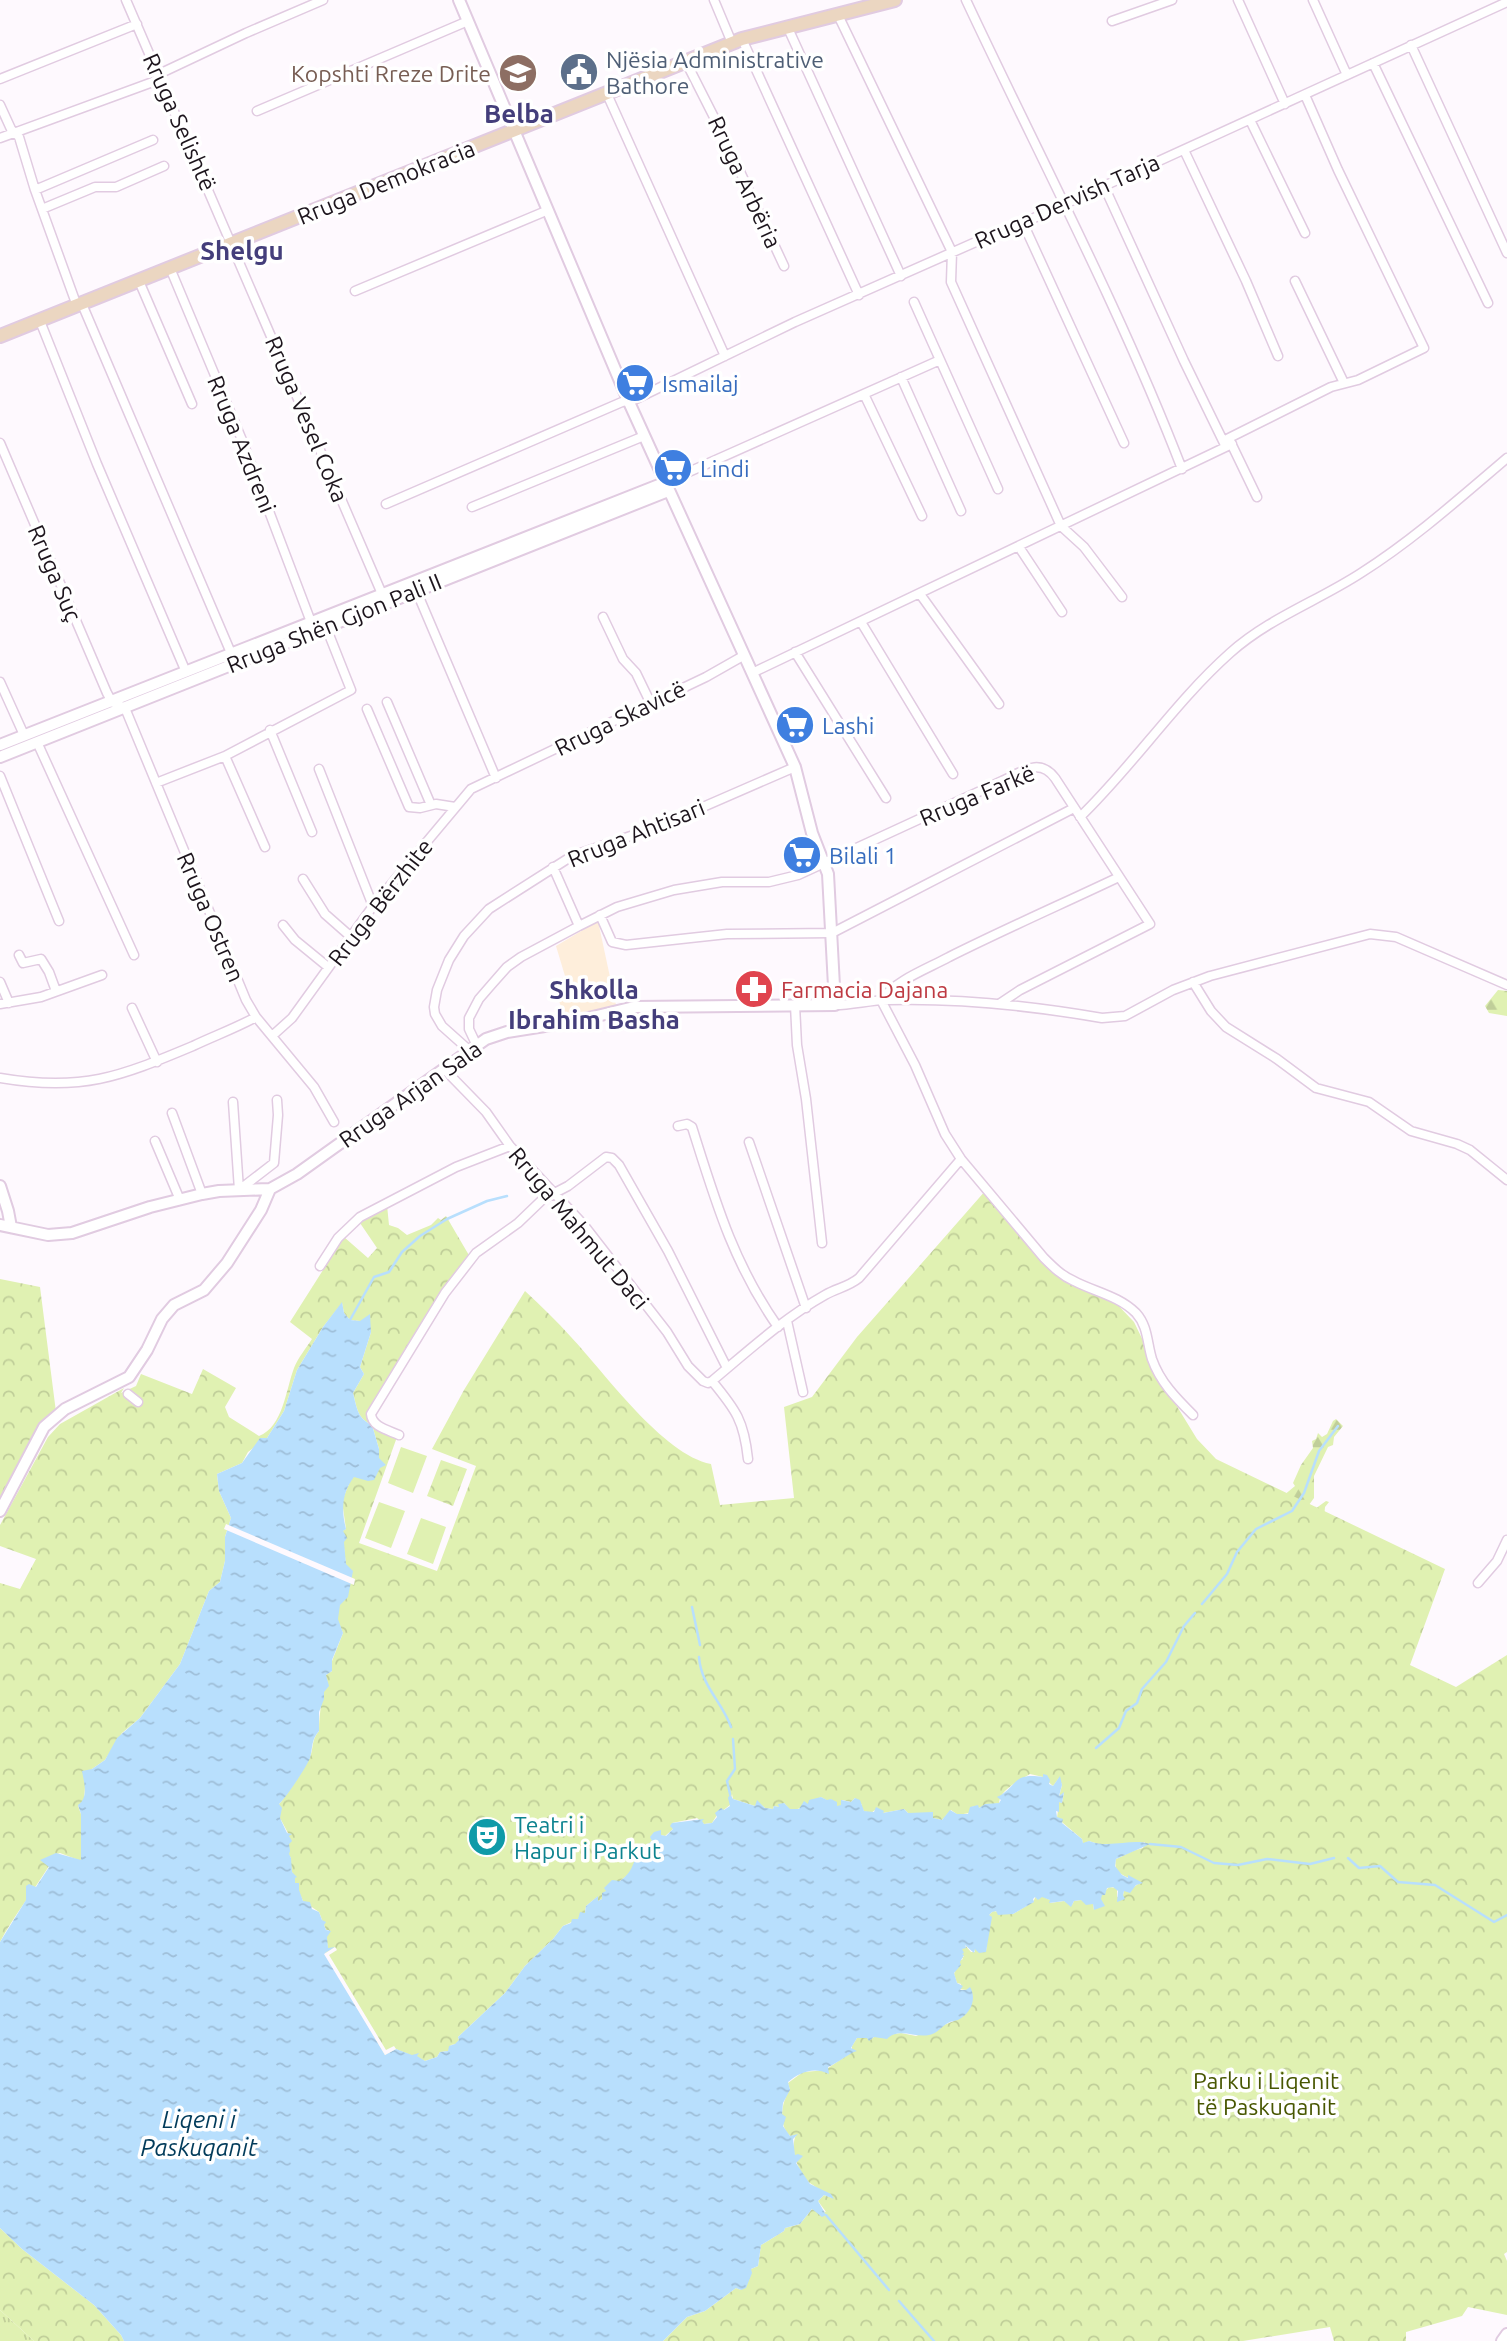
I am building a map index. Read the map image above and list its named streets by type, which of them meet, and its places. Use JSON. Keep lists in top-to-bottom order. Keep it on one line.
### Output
{"streets":{"main road":["Rruga Demokracia"],"street":["Rruga Selishtë","Rruga Arbëria","Rruga Dervish Tarja","Rruga Vesel Coka","Rruga Azdreni","Rruga Suç","Rruga Shën Gjon Pali II","Rruga Skavicë","Rruga Farkë","Rruga Ahtisari","Rruga Bërzhite","Rruga Ostren","Rruga Arjan Sala","Rruga Mahmut Daci"]},"crossings":[["Rruga Selishtë","Rruga Demokracia"],["Rruga Selishtë","Rruga Vesel Coka"],["Rruga Demokracia","Rruga Arbëria"],["Rruga Demokracia","Rruga Vesel Coka"],["Rruga Demokracia","Rruga Azdreni"],["Rruga Vesel Coka","Rruga Shën Gjon Pali II"],["Rruga Azdreni","Rruga Shën Gjon Pali II"],["Rruga Suç","Rruga Shën Gjon Pali II"],["Rruga Shën Gjon Pali II","Rruga Ostren"],["Rruga Skavicë","Rruga Bërzhite"],["Rruga Farkë","Rruga Ahtisari"],["Rruga Farkë","Rruga Arjan Sala"],["Rruga Ahtisari","Rruga Arjan Sala"],["Rruga Bërzhite","Rruga Ostren"],["Rruga Arjan Sala","Rruga Mahmut Daci"]],"districts":["Belba","Shelgu","Shkolla Ibrahim Basha"],"water":["Liqeni i Paskuqanit"],"parks":["Parku i Liqenit të Paskuqanit"],"places":{"public building":["Njësia Administrative Bathore"],"school or university":["Kopshti Rreze Drite"],"supermarket":["Ismailaj","Lindi","Lashi","Bilali 1"],"pharmacy":["Farmacia Dajana"],"theatre":["Teatri i Hapur i Parkut"]}}
